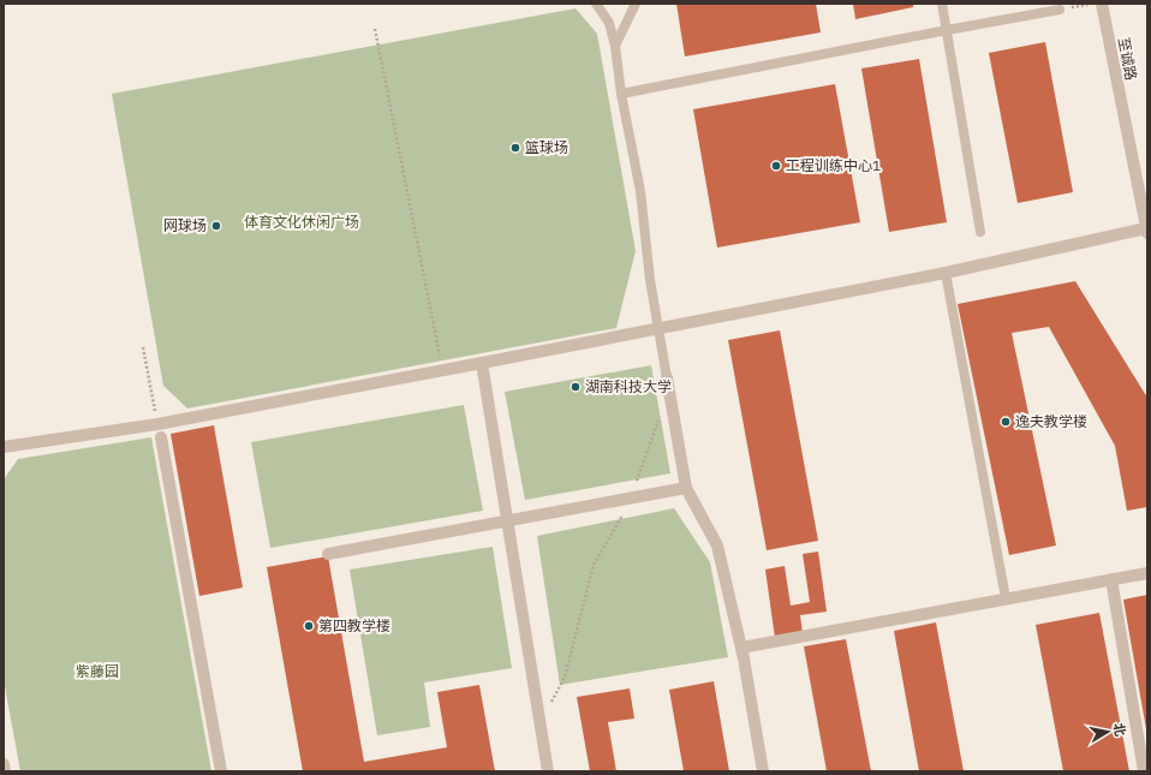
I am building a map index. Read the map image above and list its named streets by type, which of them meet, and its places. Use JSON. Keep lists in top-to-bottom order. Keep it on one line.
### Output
{"streets":{"street":["至诚路"]},"parks":["体育文化休闲广场","紫藤园"],"places":["篮球场","工程训练中心1","网球场","湖南科技大学","逸夫教学楼","第四教学楼"],"north":"right"}
